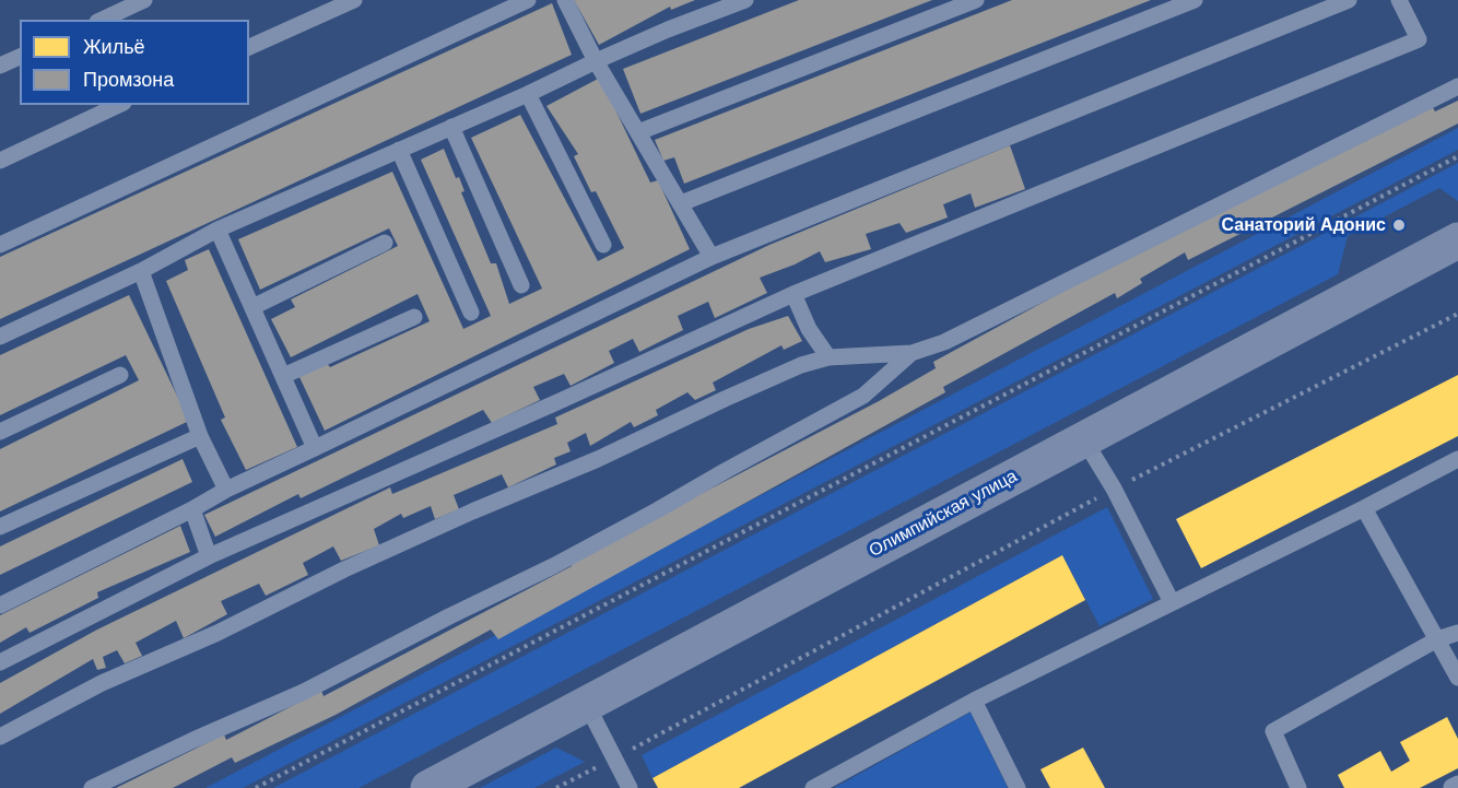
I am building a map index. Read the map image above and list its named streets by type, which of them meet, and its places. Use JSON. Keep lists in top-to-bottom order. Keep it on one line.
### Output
{"streets":{"main road":["Олимпийская улица"]},"places":["Санаторий Адонис"],"legend":["Жильё","Промзона"]}
